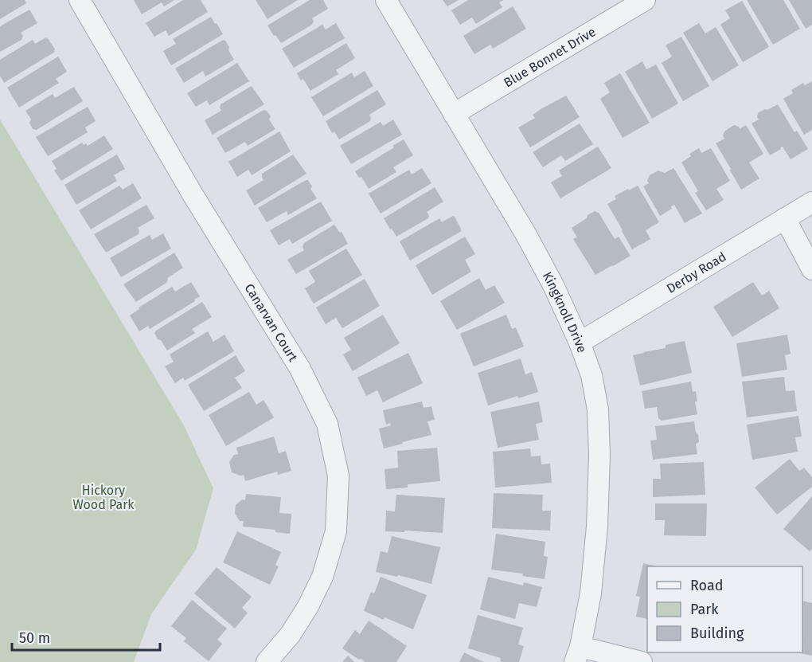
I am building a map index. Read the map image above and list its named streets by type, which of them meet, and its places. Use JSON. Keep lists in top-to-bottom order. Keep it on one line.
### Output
{"streets":{"street":["Blue Bonnet Drive","Derby Road","Kingknoll Drive","Canarvan Court"]},"crossings":[["Blue Bonnet Drive","Kingknoll Drive"],["Derby Road","Kingknoll Drive"]],"parks":["Hickory Wood Park"],"legend":["Road","Park","Building"],"scale_bar":"50 m"}
